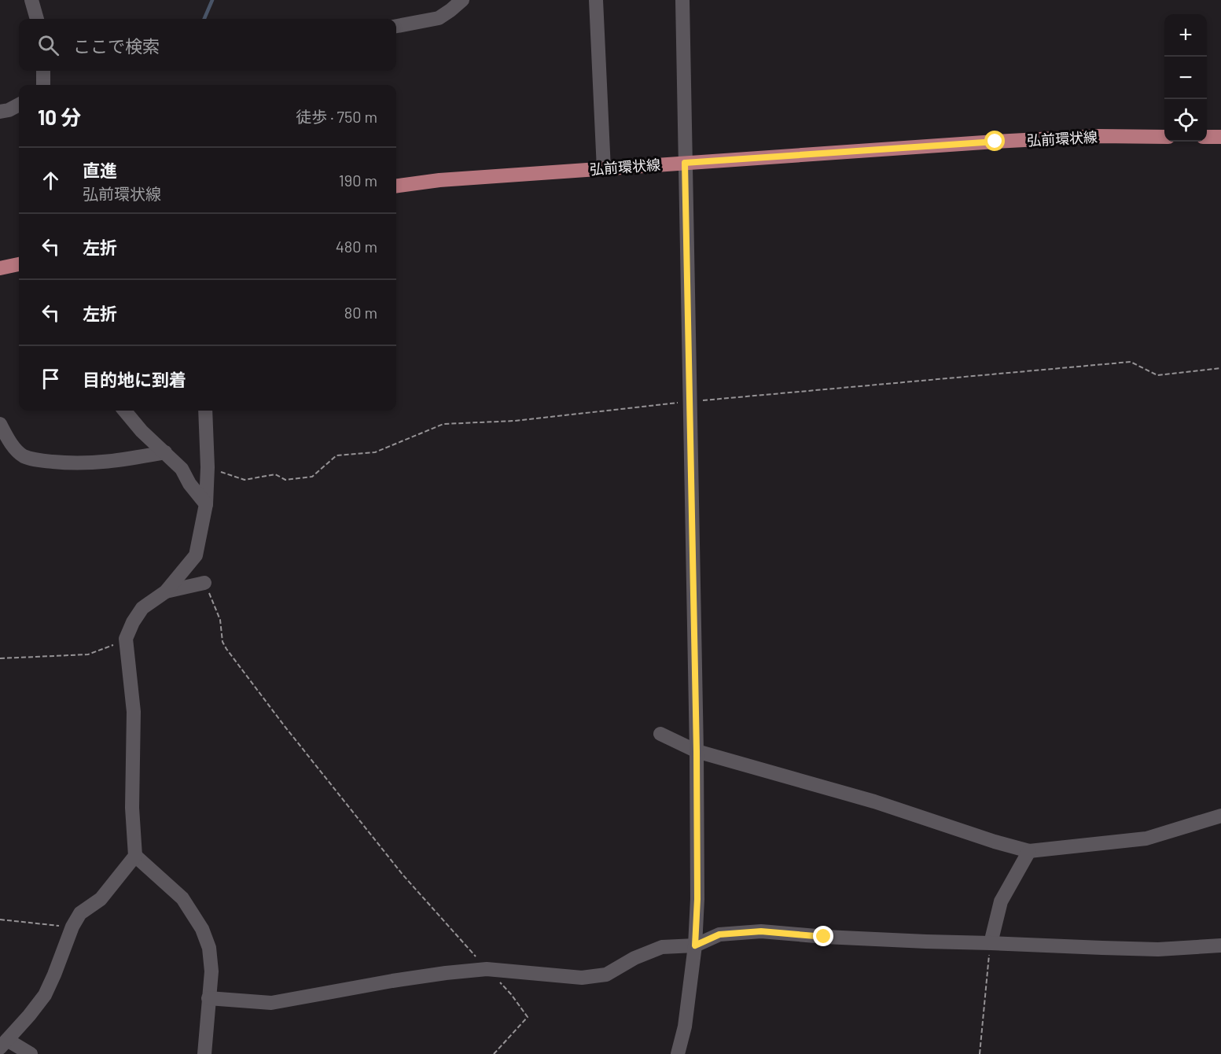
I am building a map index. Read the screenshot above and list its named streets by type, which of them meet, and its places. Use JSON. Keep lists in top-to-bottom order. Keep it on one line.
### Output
{"streets":{"main road":["弘前環状線"]},"page":{"map_buttons":["+","−"],"search":"ここで検索","heading":["10 分","徒歩 · 750 m"],"list":[["直進","弘前環状線","190 m"],["左折","480 m"],["左折","80 m"],"目的地に到着"]}}
